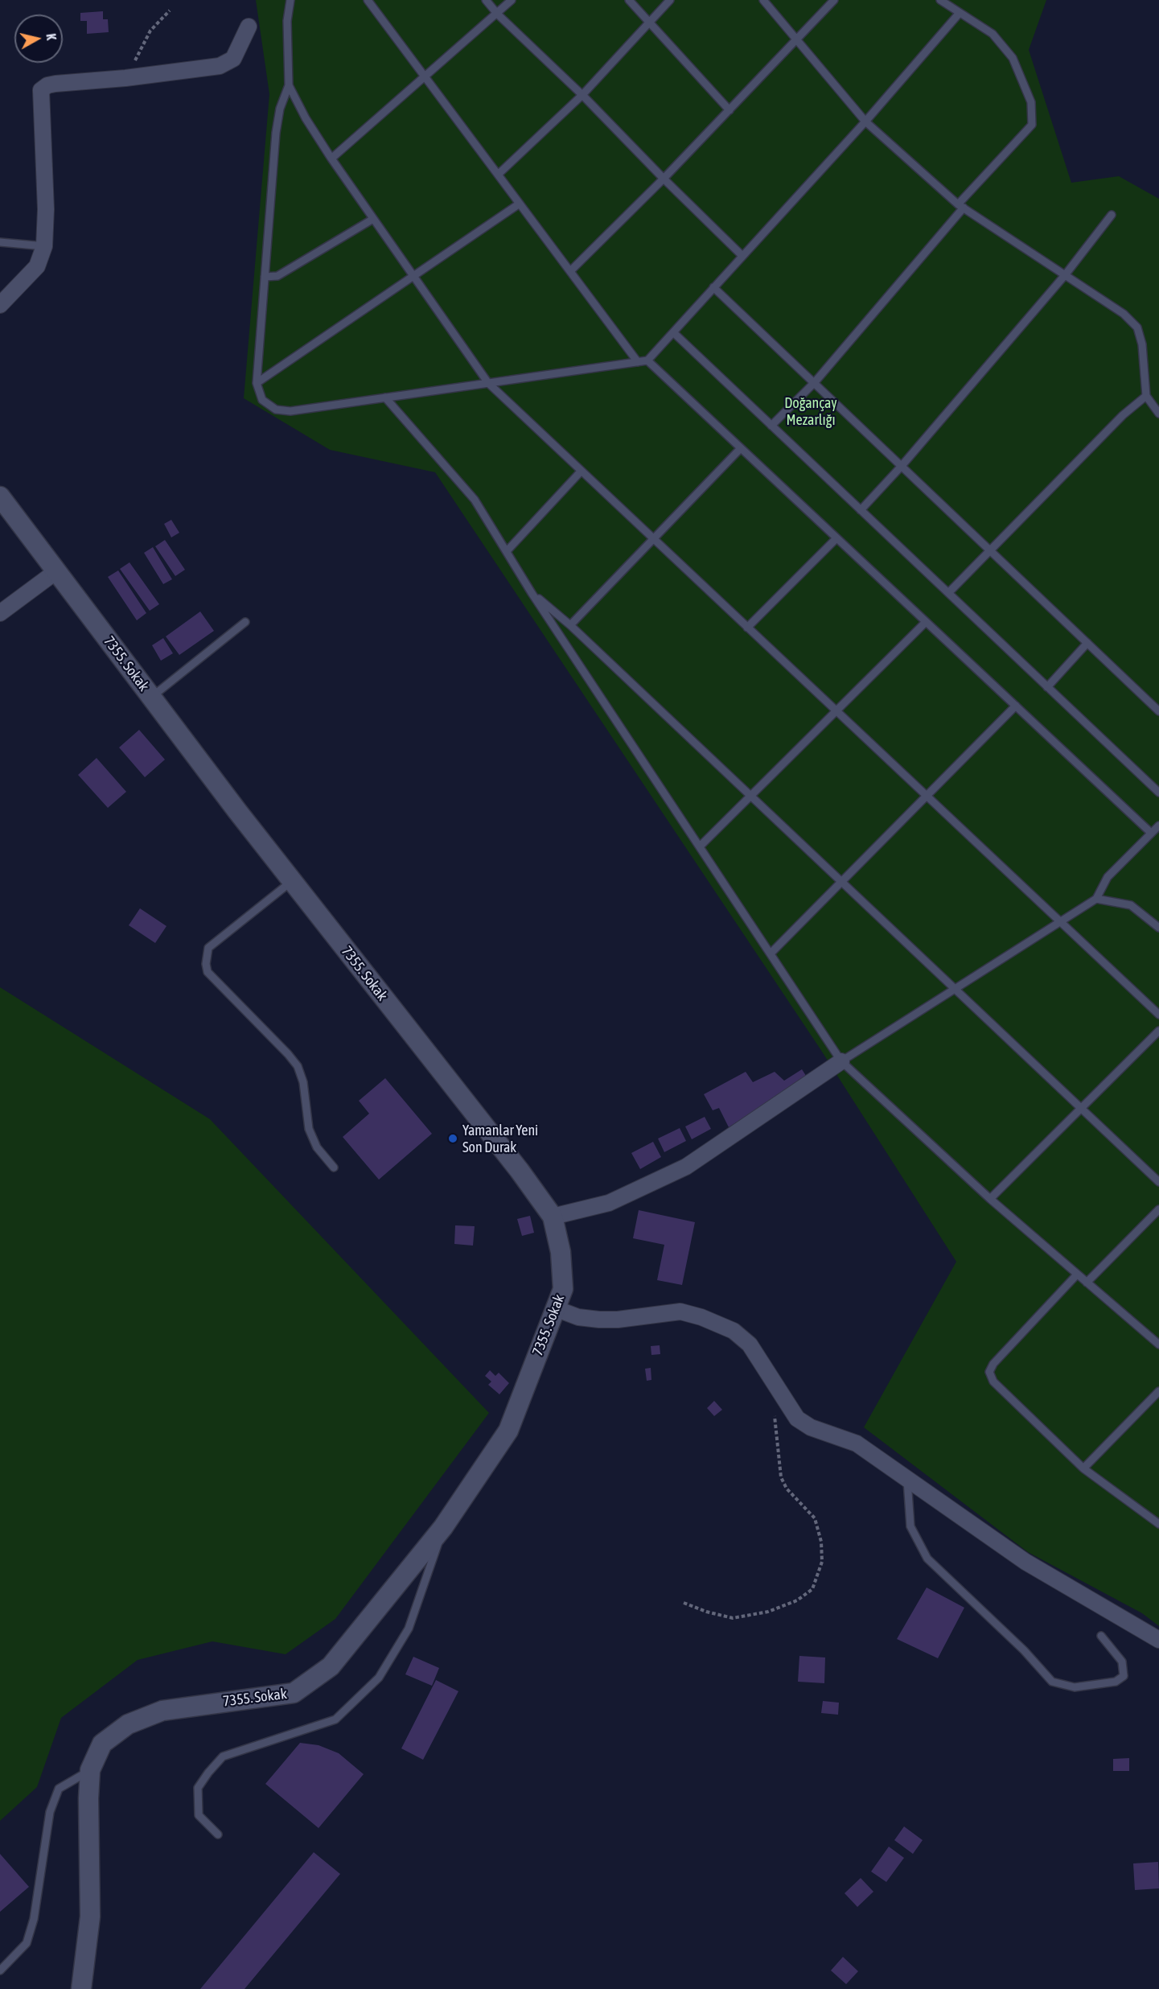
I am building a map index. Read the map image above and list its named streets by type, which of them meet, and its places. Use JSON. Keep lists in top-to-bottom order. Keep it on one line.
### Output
{"streets":{"street":["7355. Sokak"]},"parks":["Doğançay Mezarlığı"],"places":["Yamanlar Yeni Son Durak"],"north":"right"}
